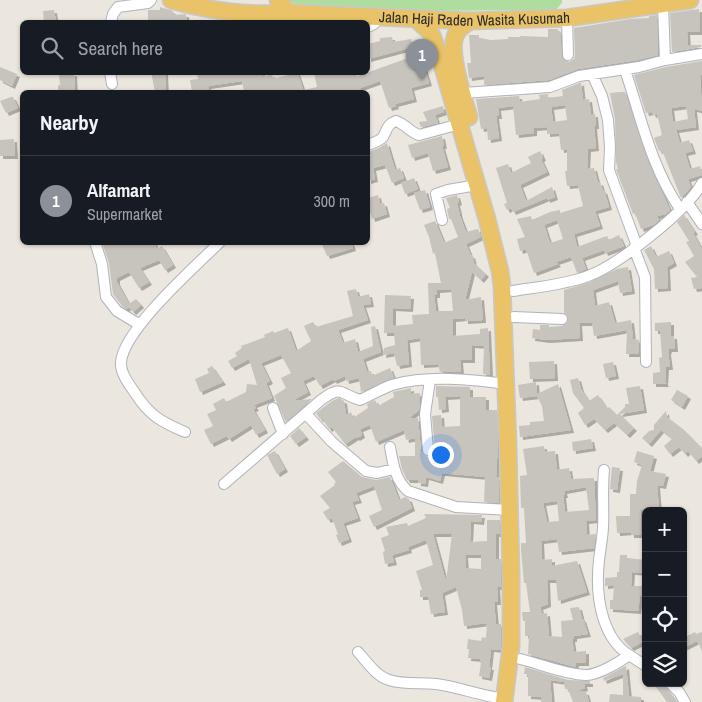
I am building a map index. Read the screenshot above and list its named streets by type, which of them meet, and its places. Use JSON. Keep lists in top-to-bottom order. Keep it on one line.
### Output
{"streets":{"highway":["Jalan Haji Raden Wasita Kusumah"]},"page":{"search":"Search here","pins":"1","heading":"Nearby","list":[{"mark":"1","name":"Alfamart","note":"Supermarket","value":"300 m"}],"map_buttons":["+","−"]}}
